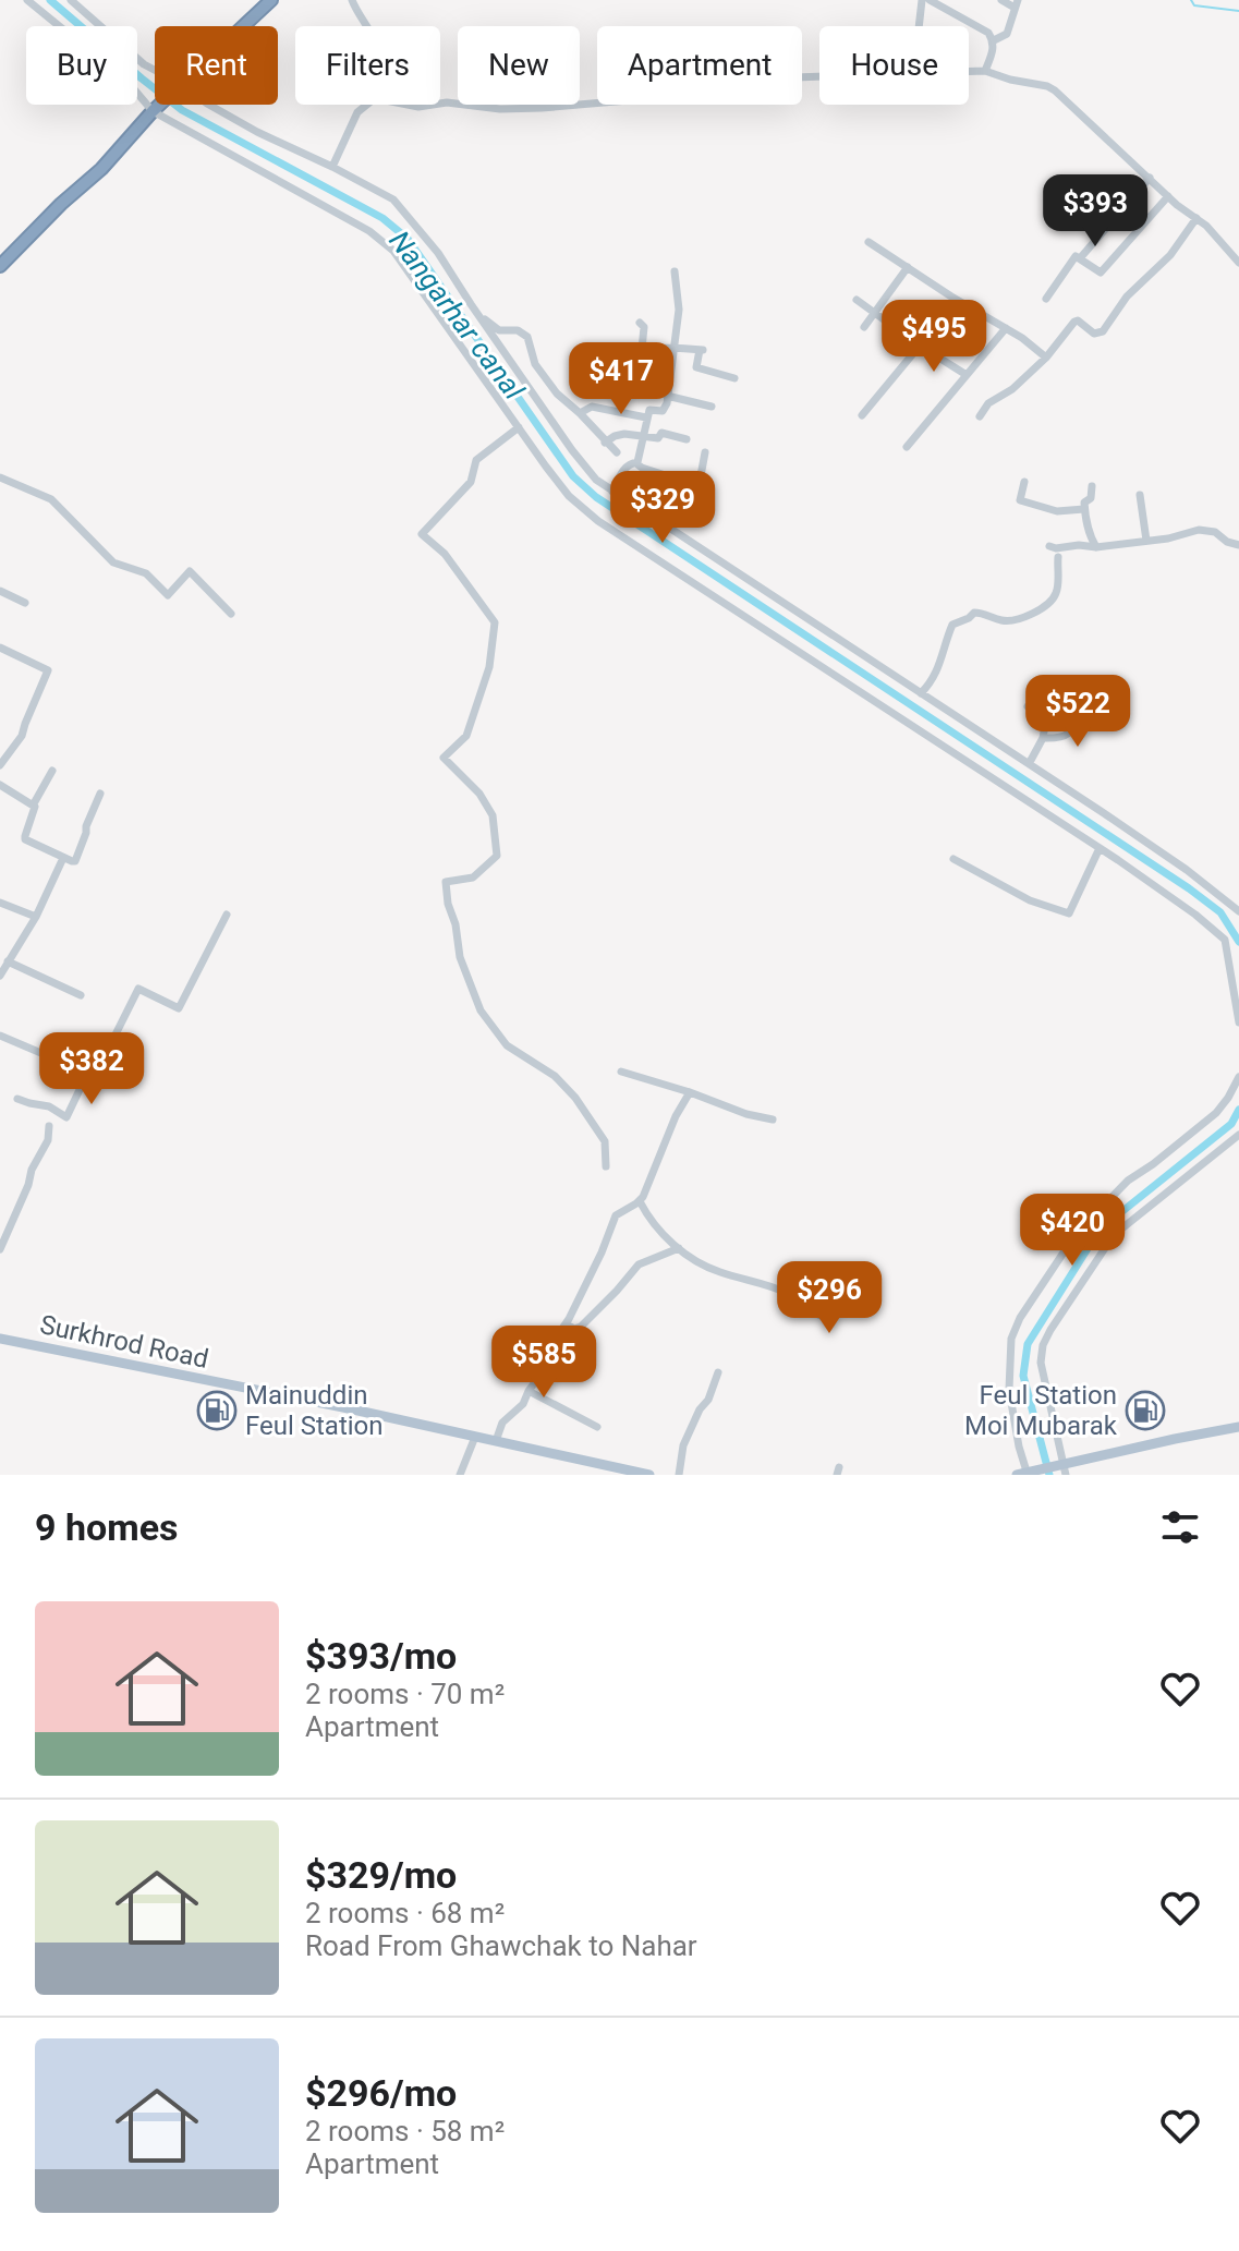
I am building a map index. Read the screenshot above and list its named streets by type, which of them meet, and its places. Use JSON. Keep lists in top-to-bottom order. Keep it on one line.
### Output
{"streets":{"main road":["Surkhrod Road"]},"water":["Nangarhar canal"],"places":{"fuel station":["Mainuddin Feul Station","Feul Station Moi Mubarak"]},"page":{"chip":["Buy","Rent","Filters","New","Apartment","House"],"price":["$393","$495","$417","$329","$522","$382","$420","$296","$585"],"heading":"9 homes","list":[{"name":"$393/mo","note":"2 rooms · 70 m² · Apartment"},{"name":"$329/mo","note":"2 rooms · 68 m² · Road From Ghawchak to Nahar"},{"name":"$296/mo","note":"2 rooms · 58 m² · Apartment"}]}}
